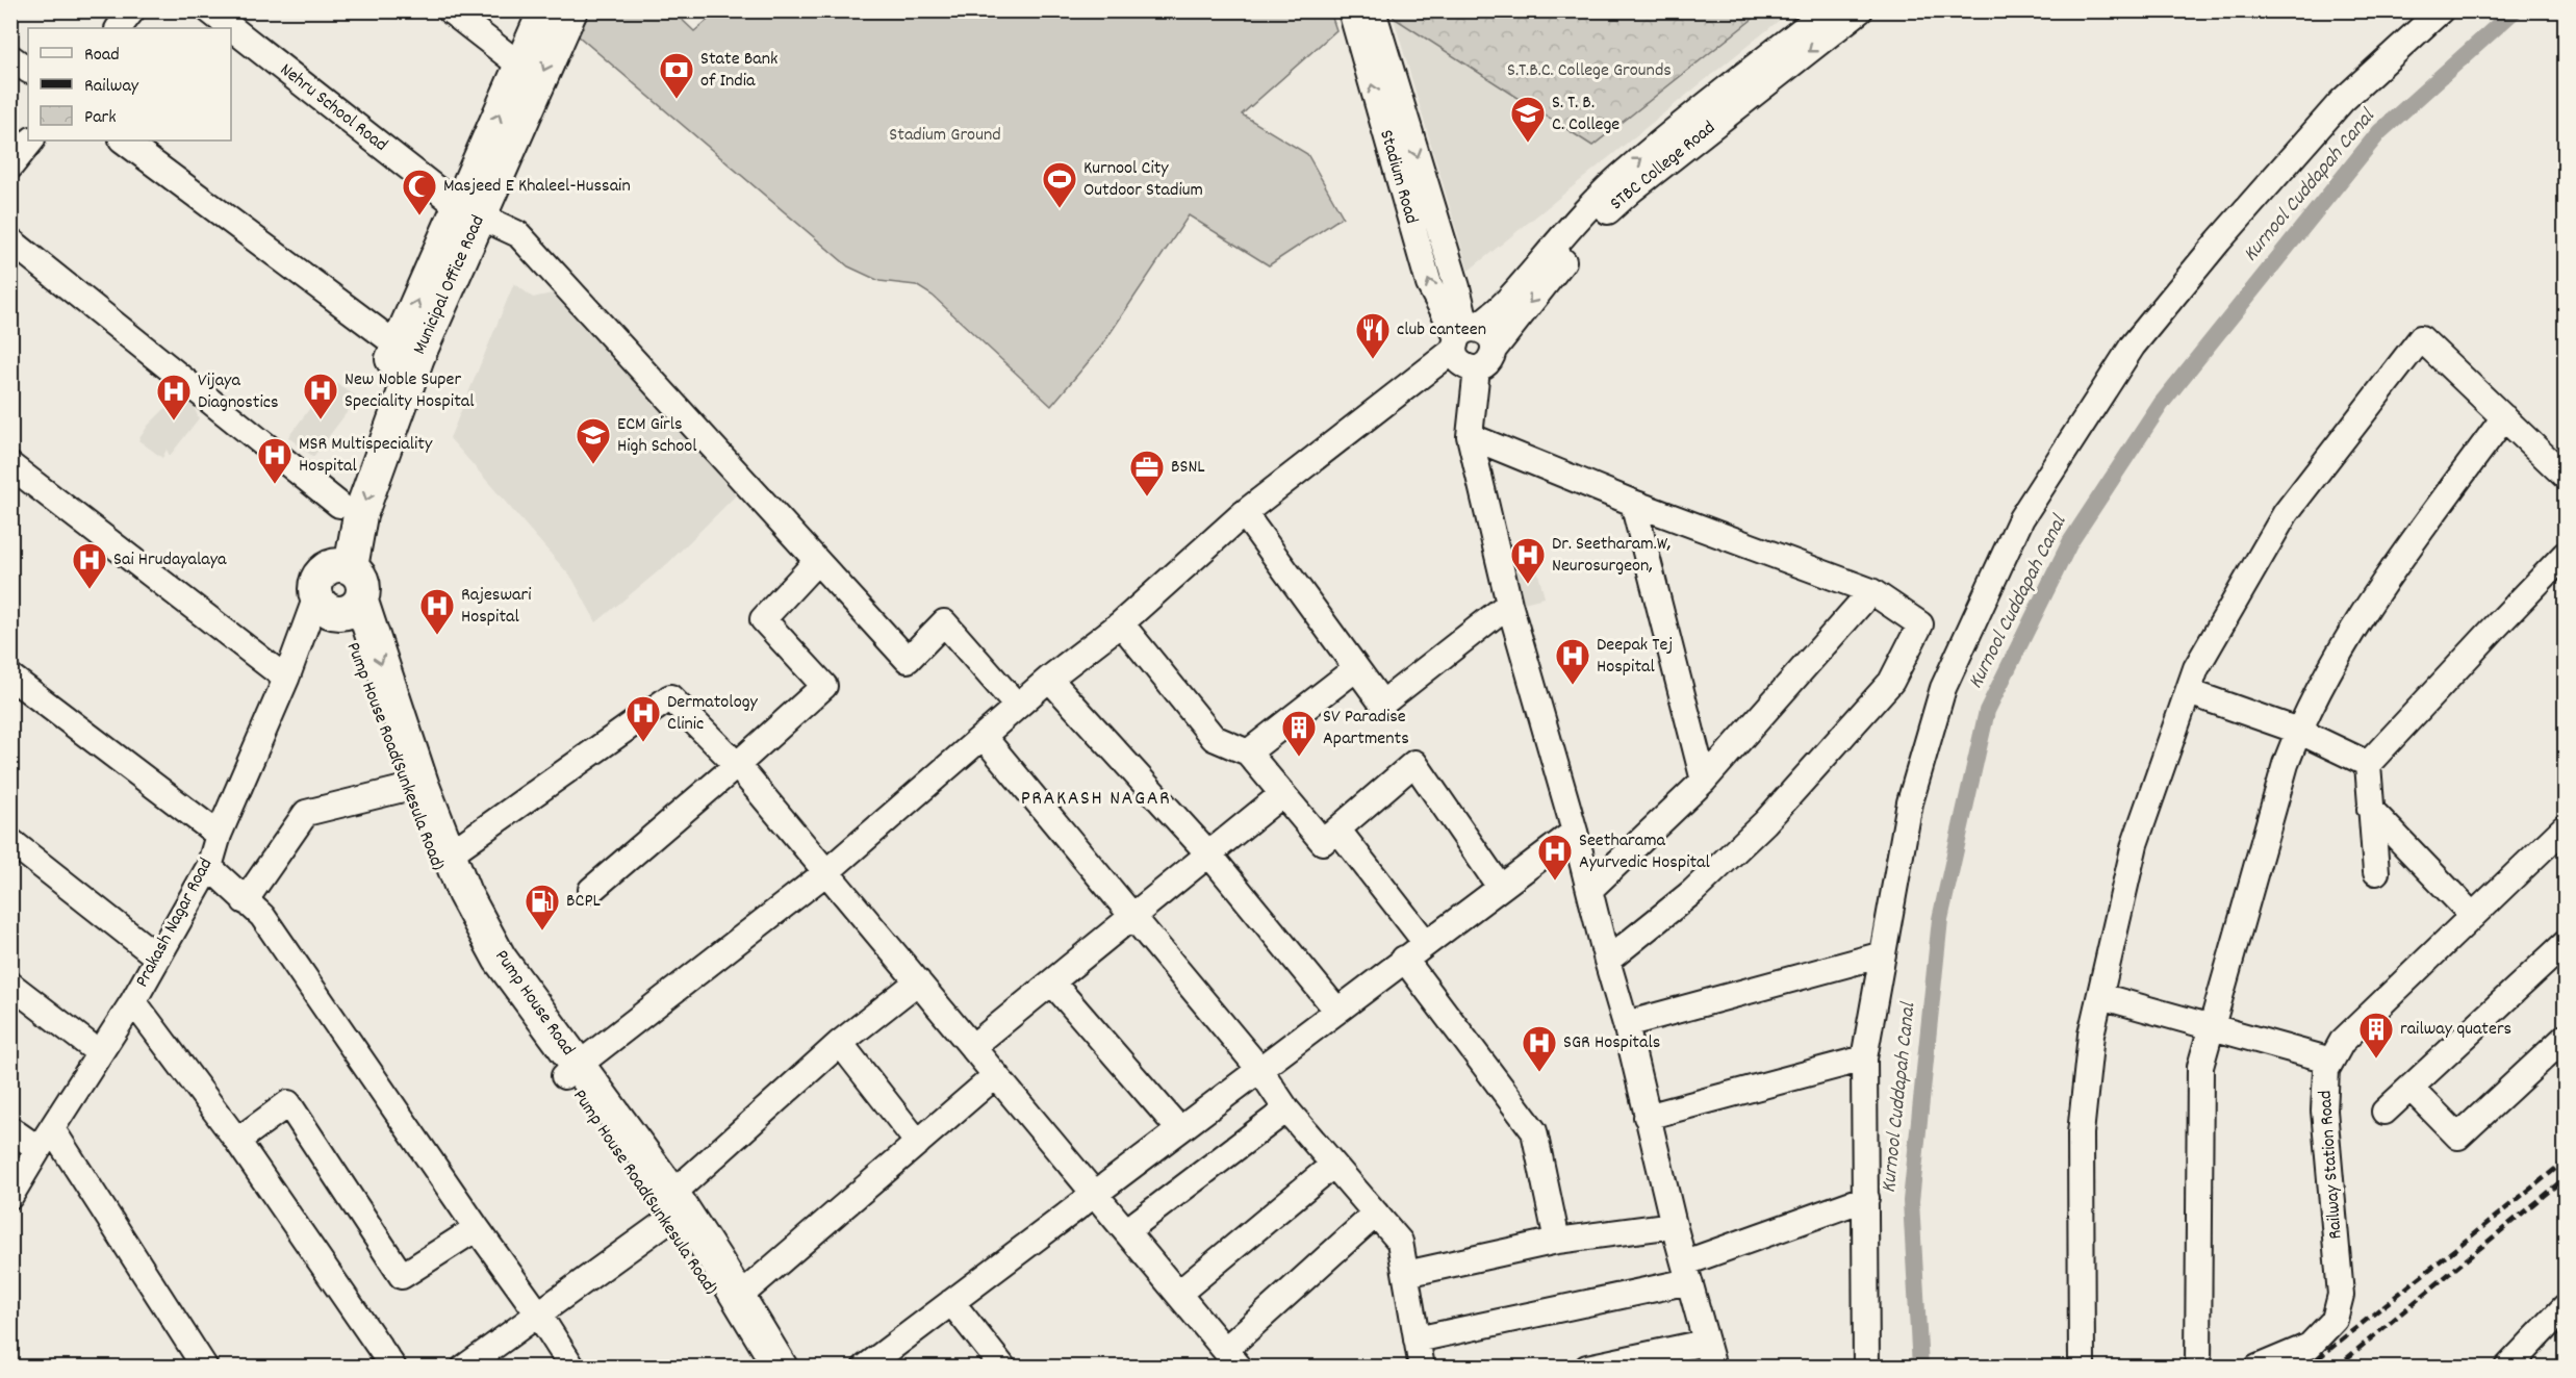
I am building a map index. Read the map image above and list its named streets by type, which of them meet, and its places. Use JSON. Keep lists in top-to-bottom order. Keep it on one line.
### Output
{"streets":{"main road":["Municipal Office Road","Pump House Road(Sunkesula Road)","Pump House Road"],"street":["Nehru School Road","STBC College Road","Stadium Road","Prakash Nagar Road","Railway Station Road"]},"crossings":[["Nehru School Road","STBC College Road"],["Nehru School Road","Municipal Office Road"],["STBC College Road","Stadium Road"],["STBC College Road","Pump House Road(Sunkesula Road)"],["STBC College Road","Pump House Road"],["Municipal Office Road","Pump House Road(Sunkesula Road)"],["Municipal Office Road","Prakash Nagar Road"],["Municipal Office Road","Pump House Road"],["Pump House Road(Sunkesula Road)","Prakash Nagar Road"],["Pump House Road(Sunkesula Road)","Pump House Road"],["Prakash Nagar Road","Pump House Road"]],"one_way":["Pump House Road"],"districts":["PRAKASH NAGAR"],"water":["Kurnool Cuddapah Canal"],"parks":["S.T.B.C. College Grounds","Stadium Ground"],"places":{"bank":["State Bank of India"],"school or university":["S. T. B. C. College","ECM Girls High School"],"sports":["Kurnool City Outdoor Stadium"],"mosque":["Masjeed E Khaleel-Hussain"],"restaurant":["club canteen"],"hospital":["New Noble Super Speciality Hospital","Vijaya Diagnostics","MSR Multispeciality Hospital","Dr. Seetharam.W, Neurosurgeon,","Sai Hrudayalaya","Rajeswari Hospital","Deepak Tej Hospital","Dermatology Clinic","Seetharama Ayurvedic Hospital","SGR Hospitals"],"office":["BSNL"],"building":["SV Paradise Apartments","railway quaters"],"fuel station":["BCPL"]},"legend":["Road","Railway","Park"]}
